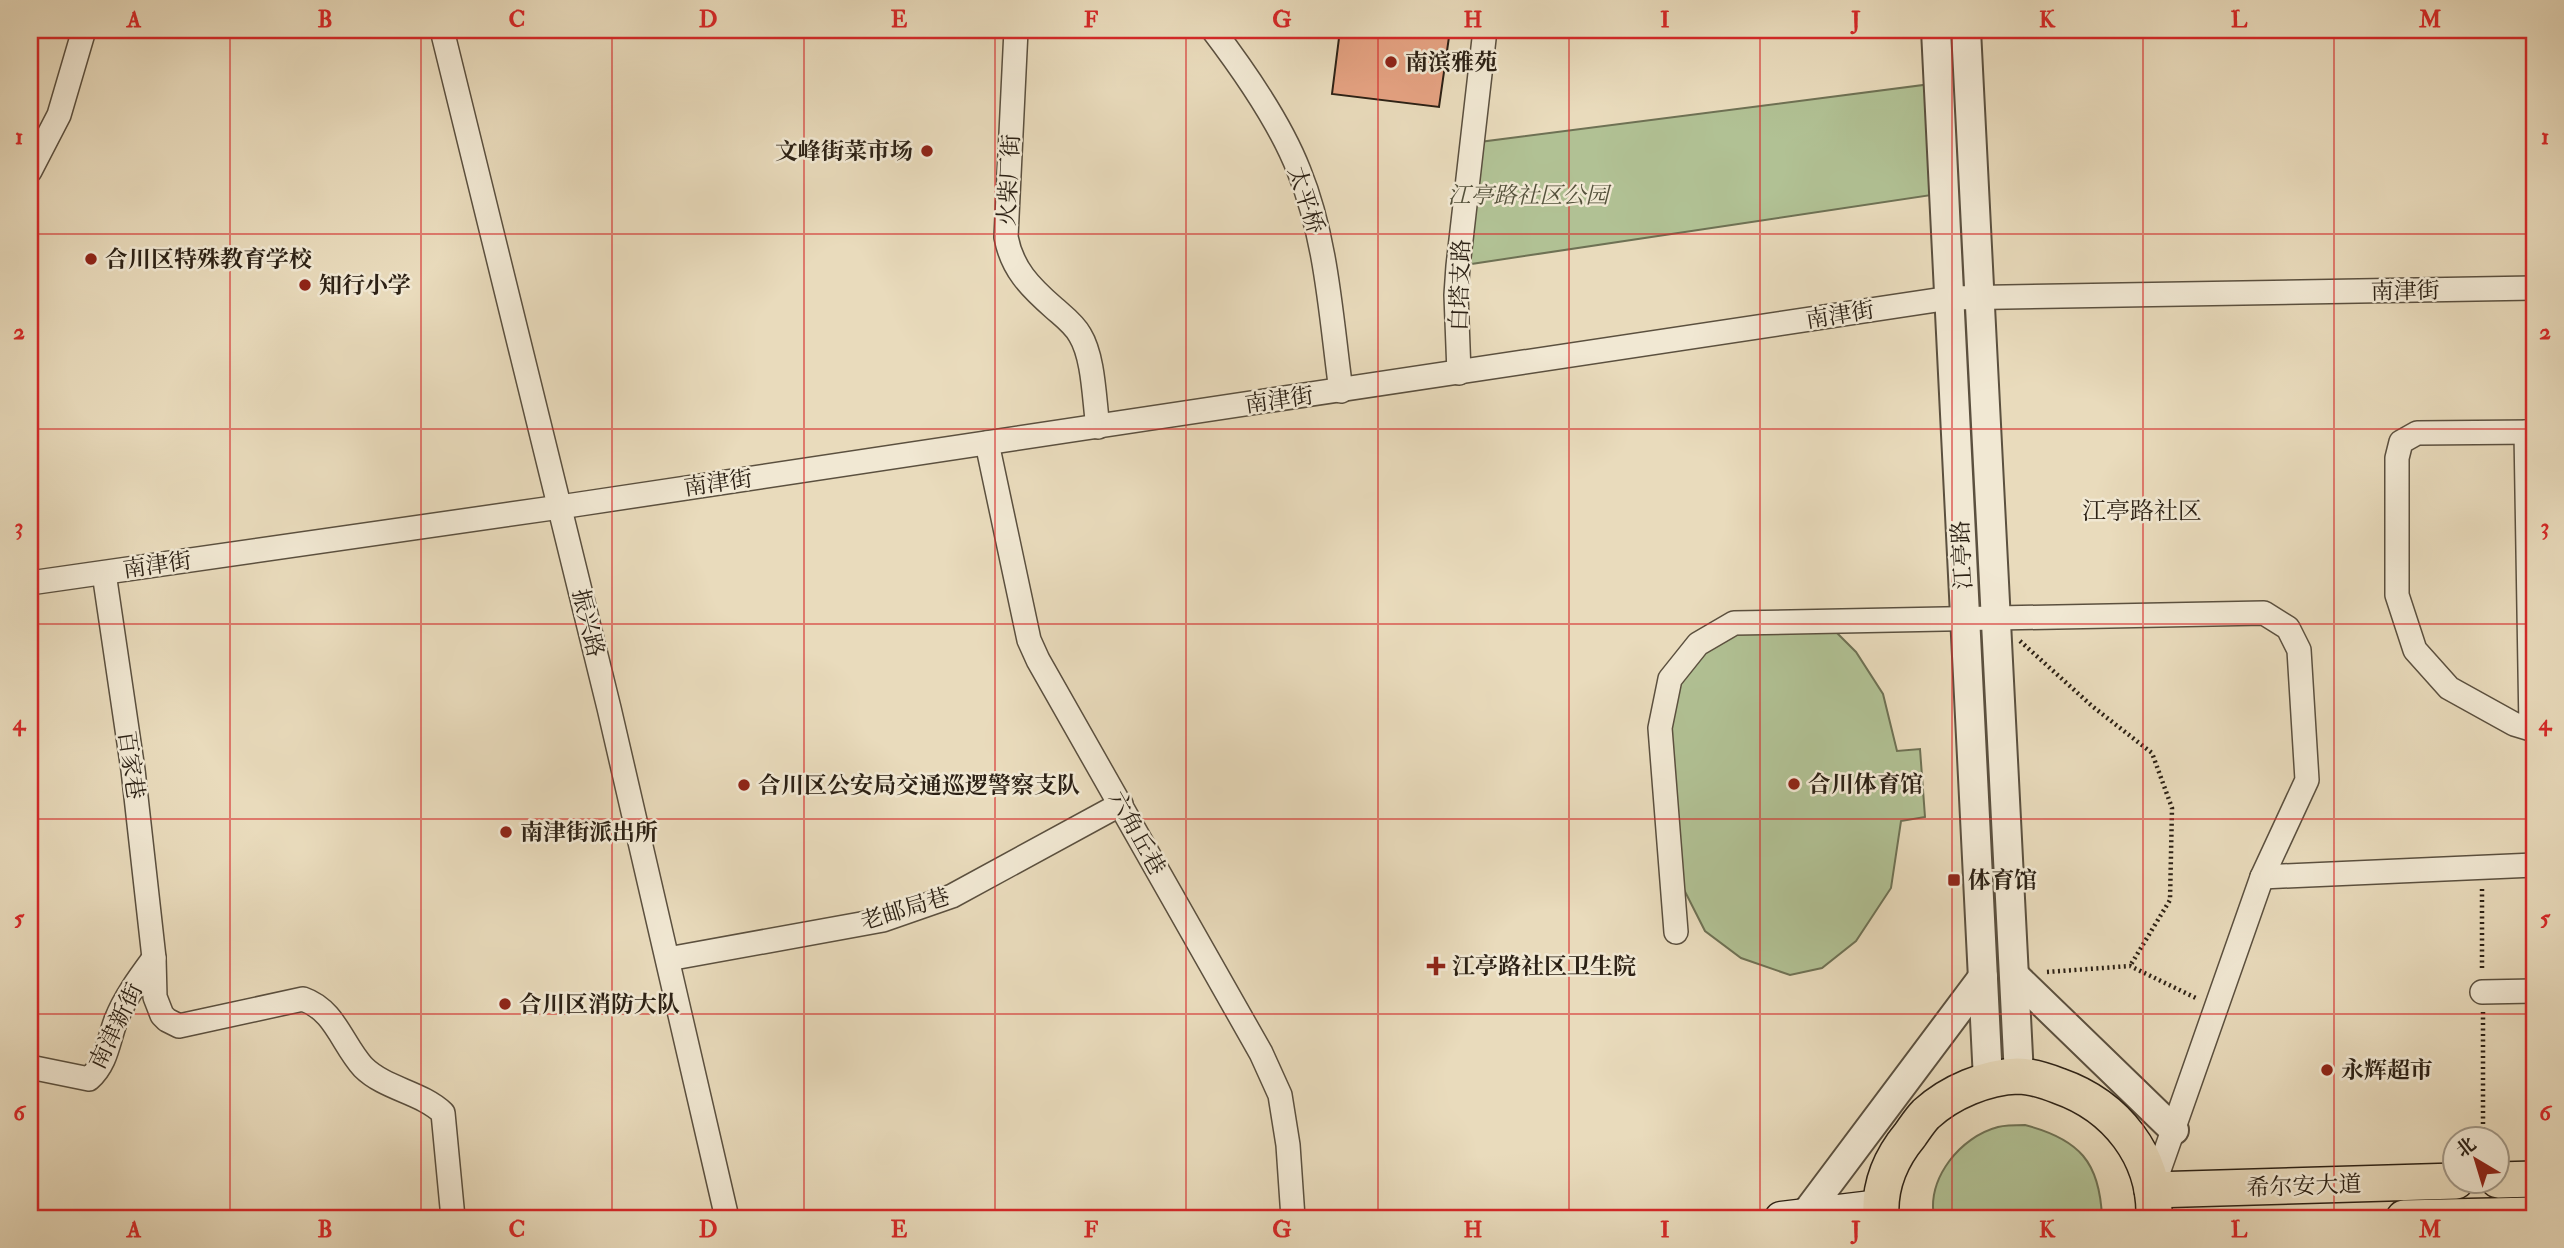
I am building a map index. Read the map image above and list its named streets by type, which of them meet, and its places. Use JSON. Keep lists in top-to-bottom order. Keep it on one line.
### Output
{"streets":{"main road":["希尔安大道"],"street":["火柴厂街","太平桥","白塔支路","南津街","江亭路","振兴路","百家巷","六角丘巷","老邮局巷","南津新街"]},"crossings":[["火柴厂街","南津街"],["太平桥","南津街"],["白塔支路","南津街"],["南津街","江亭路"],["南津街","振兴路"],["南津街","百家巷"],["南津街","六角丘巷"],["振兴路","老邮局巷"],["百家巷","南津新街"],["六角丘巷","老邮局巷"]],"districts":["江亭路社区"],"parks":["江亭路社区公园"],"places":{"other":["南滨雅苑","文峰街菜市场","合川区特殊教育学校","知行小学","合川体育馆","合川区公安局交通巡逻警察支队","南津街派出所","合川区消防大队","永辉超市"],"transit":["体育馆"],"health":["江亭路社区卫生院"]},"north":"top left","grid":{"columns":["A","B","C","D","E","F","G","H","I","J","K","L","M"],"rows":["1","2","3","4","5","6"]}}
